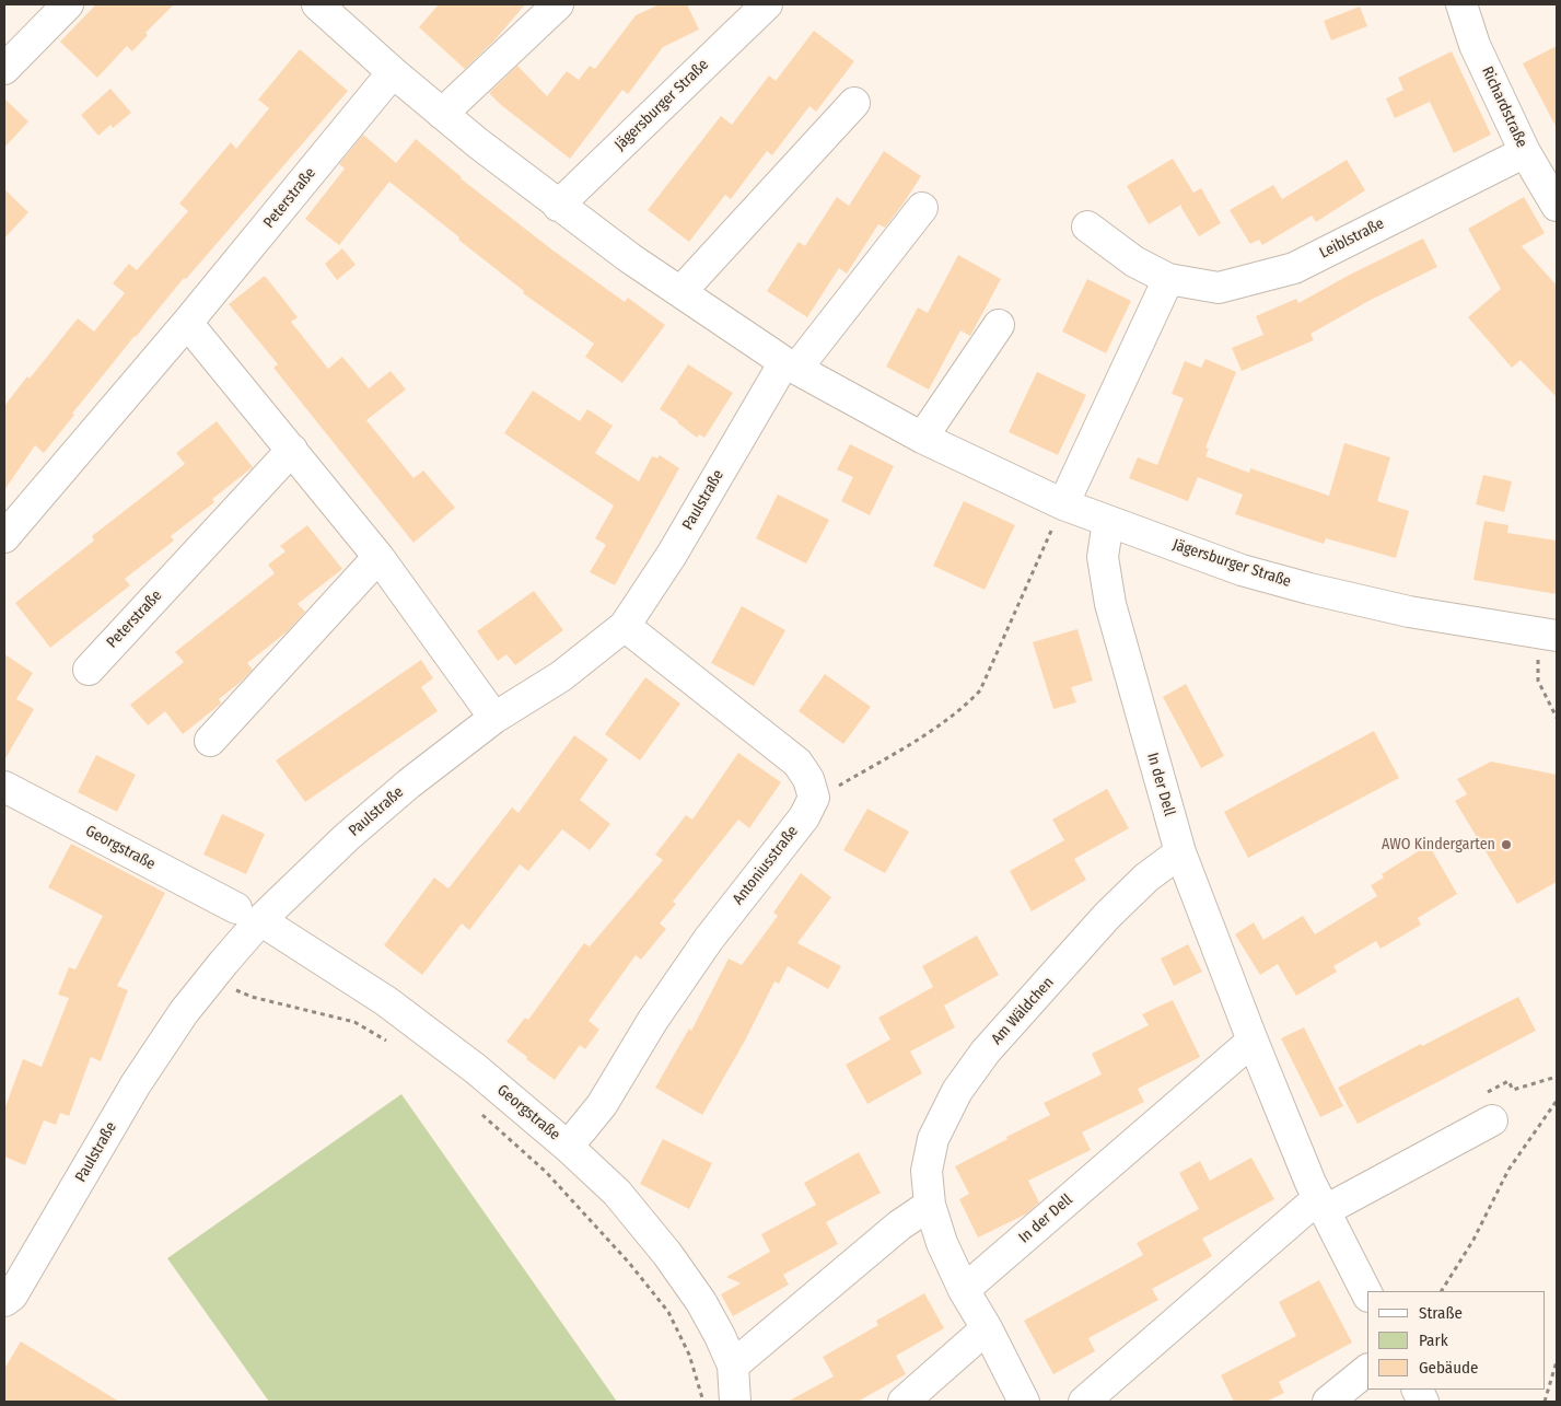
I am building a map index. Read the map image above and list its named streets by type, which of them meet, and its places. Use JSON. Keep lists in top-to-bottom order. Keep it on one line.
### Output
{"streets":{"street":["Jägersburger Straße","Richardstraße","Peterstraße","Leiblstraße","Paulstraße","In der Dell","Georgstraße","Antoniusstraße","Am Wäldchen"]},"crossings":[["Jägersburger Straße","Peterstraße"],["Jägersburger Straße","Paulstraße"],["Jägersburger Straße","In der Dell"],["Richardstraße","Leiblstraße"],["Paulstraße","Georgstraße"],["In der Dell","Am Wäldchen"],["Georgstraße","Antoniusstraße"]],"places":["AWO Kindergarten"],"legend":["Straße","Park","Gebäude"]}
